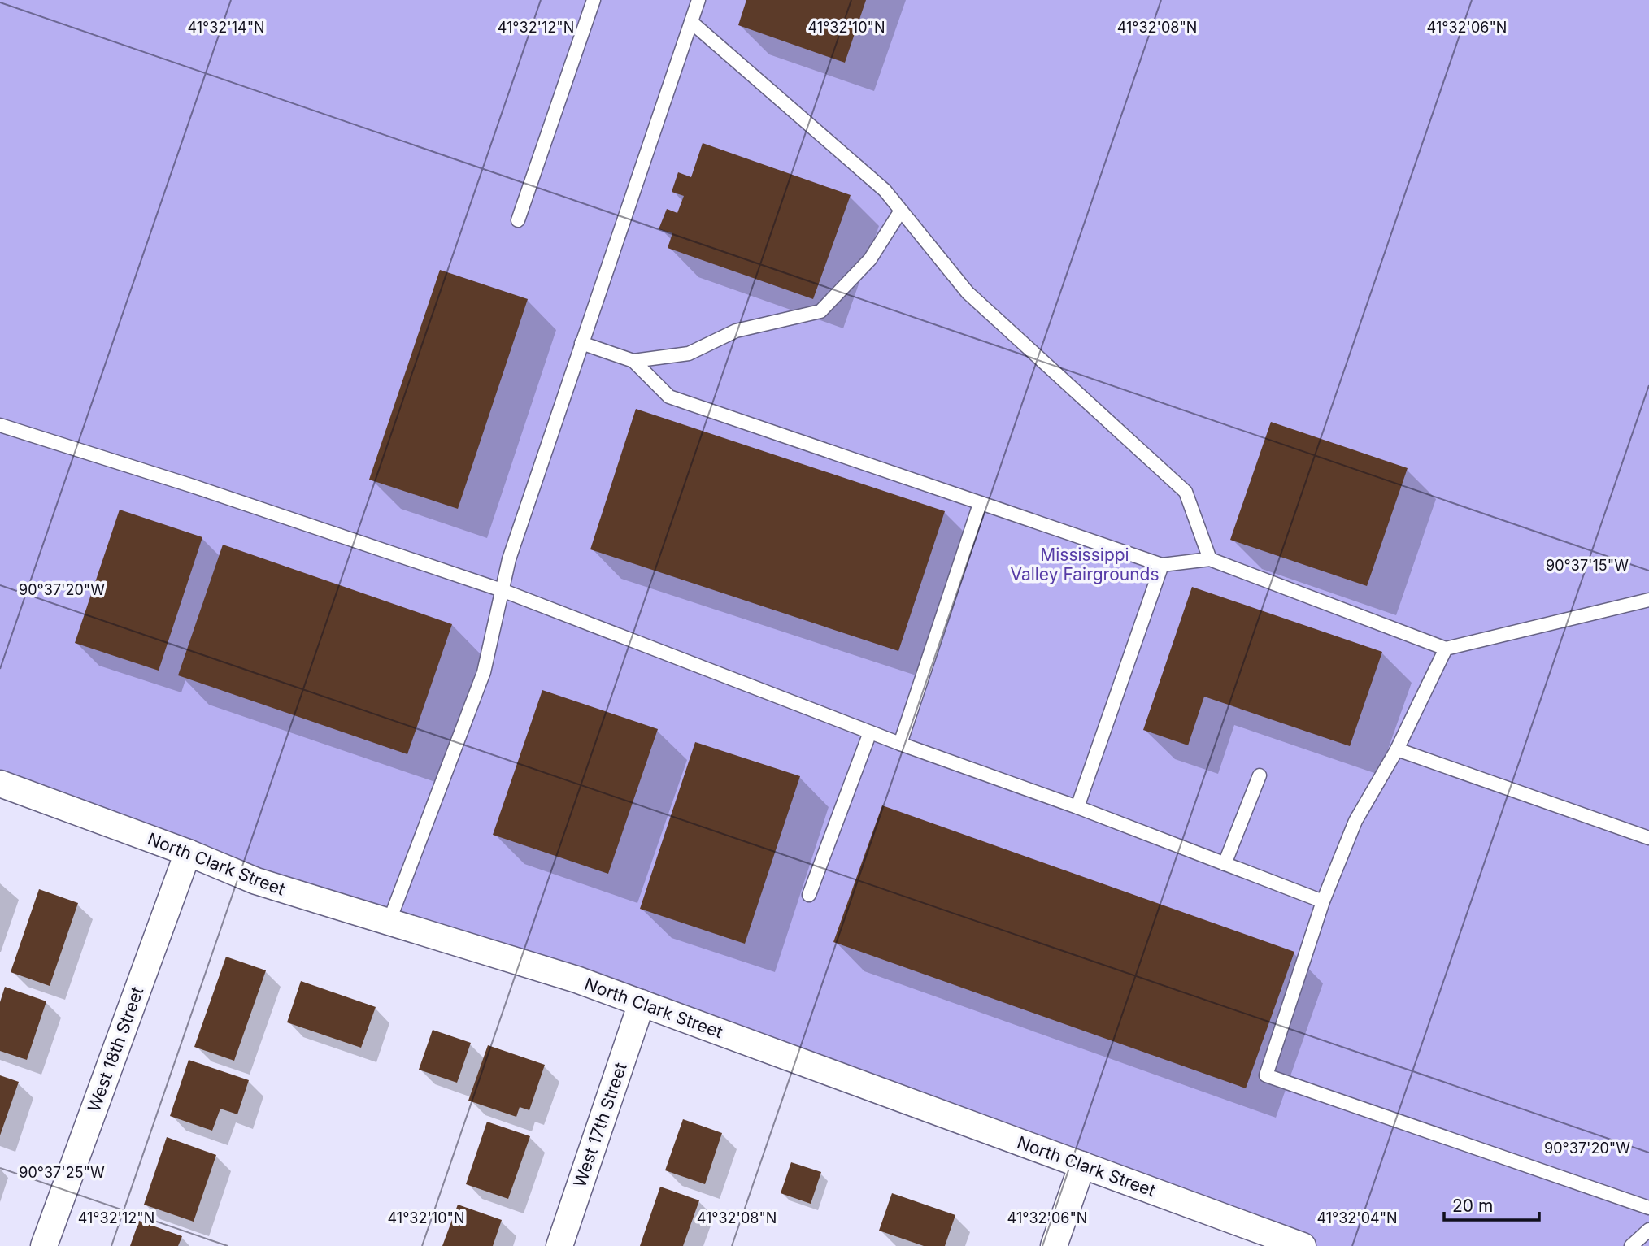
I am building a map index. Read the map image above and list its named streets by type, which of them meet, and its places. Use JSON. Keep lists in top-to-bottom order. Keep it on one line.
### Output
{"streets":{"street":["North Clark Street","West 18th Street","West 17th Street"]},"crossings":[["North Clark Street","West 18th Street"],["North Clark Street","West 17th Street"]],"parks":["Mississippi Valley Fairgrounds"],"scale_bar":"20 m","coordinates":["41°32'14\"N","41°32'12\"N","41°32'10\"N","41°32'08\"N","41°32'06\"N","90°37'15\"W","90°37'20\"W","90°37'25\"W","41°32'04\"N"]}
